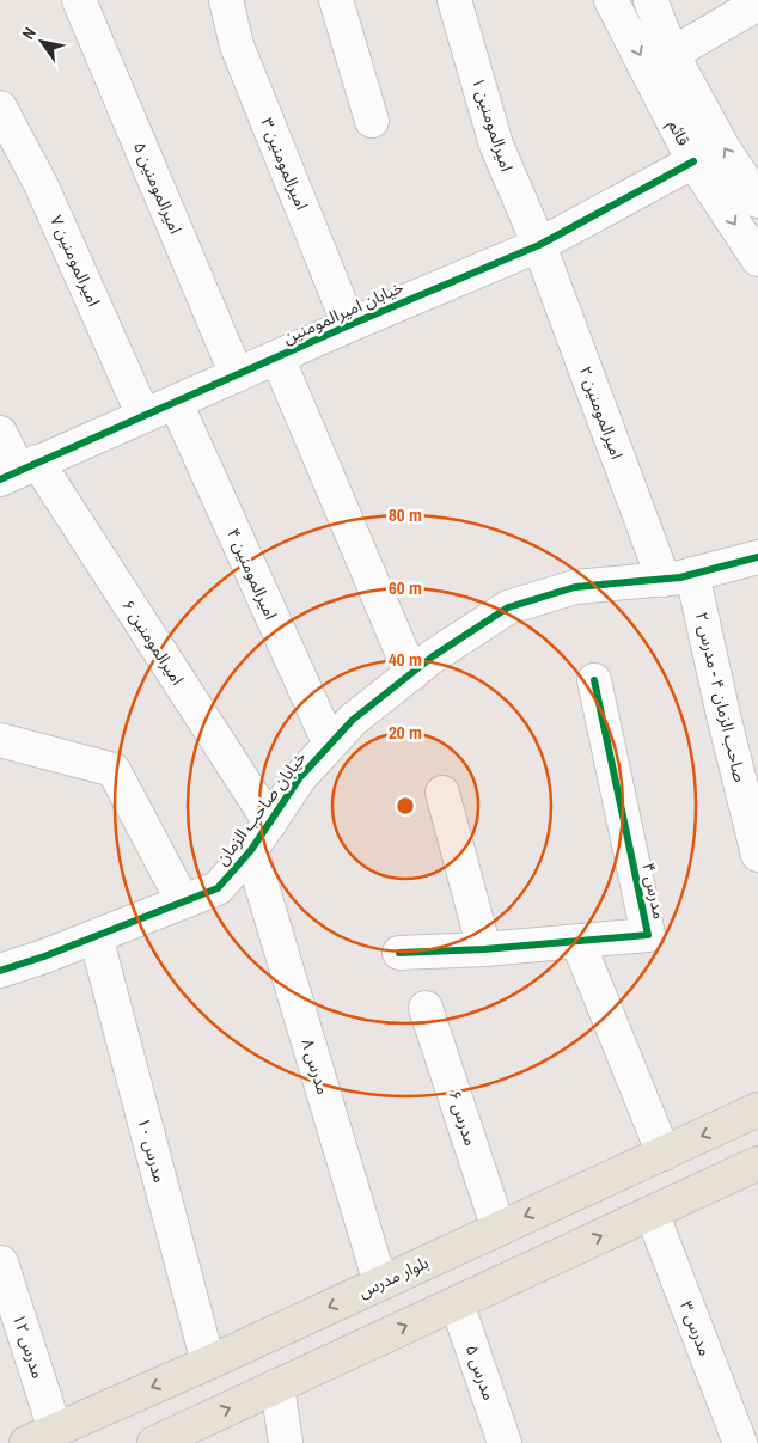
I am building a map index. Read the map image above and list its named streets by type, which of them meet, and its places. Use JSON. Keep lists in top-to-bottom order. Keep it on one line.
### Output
{"streets":{"main road":["بلوار مدرس"],"street":["امیرالمومنین ۱","قائم","امیرالمومنین ۳","امیرالمومنین ۵","امیرالمومنین ۷","خیابان امیرالمومنین","امیرالمومنین ۲","امیرالمومنین ۴","امیرالمومنین ۶","صاحب الزمان ۴ - مدرس ۲","خیابان صاحب الزمان","مدرس ۴","مدرس ۸","مدرس ۶","مدرس ۱۰","مدرس ۳","مدرس ۱۲","مدرس ۵"]},"crossings":[["امیرالمومنین ۱","خیابان امیرالمومنین"],["امیرالمومنین ۱","امیرالمومنین ۲"],["قائم","خیابان امیرالمومنین"],["امیرالمومنین ۳","خیابان امیرالمومنین"],["امیرالمومنین ۵","خیابان امیرالمومنین"],["امیرالمومنین ۷","خیابان امیرالمومنین"],["خیابان امیرالمومنین","امیرالمومنین ۲"],["خیابان امیرالمومنین","امیرالمومنین ۴"],["خیابان امیرالمومنین","امیرالمومنین ۶"],["امیرالمومنین ۲","صاحب الزمان ۴ - مدرس ۲"],["امیرالمومنین ۲","خیابان صاحب الزمان"],["امیرالمومنین ۴","خیابان صاحب الزمان"],["امیرالمومنین ۶","خیابان صاحب الزمان"],["صاحب الزمان ۴ - مدرس ۲","خیابان صاحب الزمان"],["خیابان صاحب الزمان","مدرس ۸"],["خیابان صاحب الزمان","مدرس ۱۰"],["مدرس ۸","بلوار مدرس"],["مدرس ۶","بلوار مدرس"],["مدرس ۱۰","بلوار مدرس"],["بلوار مدرس","مدرس ۱۲"]],"north":"top left","rings":["80 m","60 m","40 m","20 m"]}
